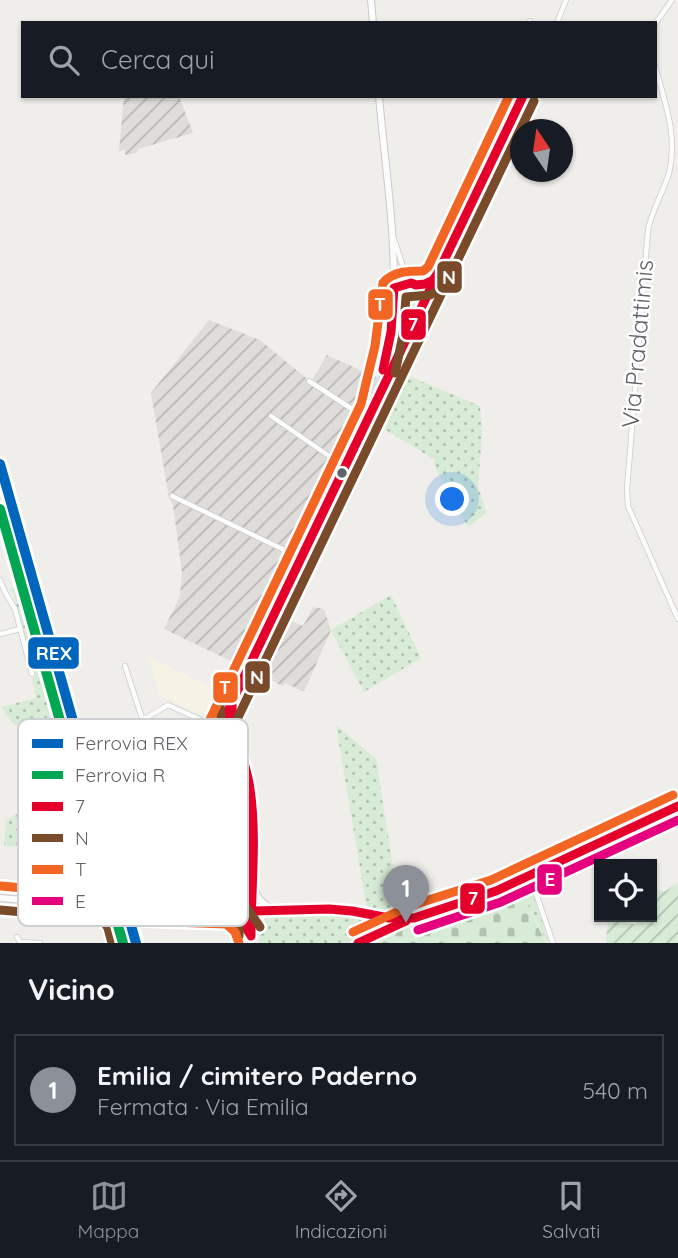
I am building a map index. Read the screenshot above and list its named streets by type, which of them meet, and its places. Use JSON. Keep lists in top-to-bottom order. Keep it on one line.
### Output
{"streets":{"street":["Via Pradattimis"]},"lines":["transit line 7","transit line T","transit line N","rail line REX","rail line R","transit line E"],"legend":["Ferrovia REX","Ferrovia R","7","N","T","E"],"north":"top","page":{"search":"Cerca qui","pins":"1","heading":"Vicino","list":[{"mark":"1","name":"Emilia / cimitero Paderno","note":"Fermata · Via Emilia","value":"540 m"}],"nav":["Mappa","Indicazioni","Salvati"]}}
